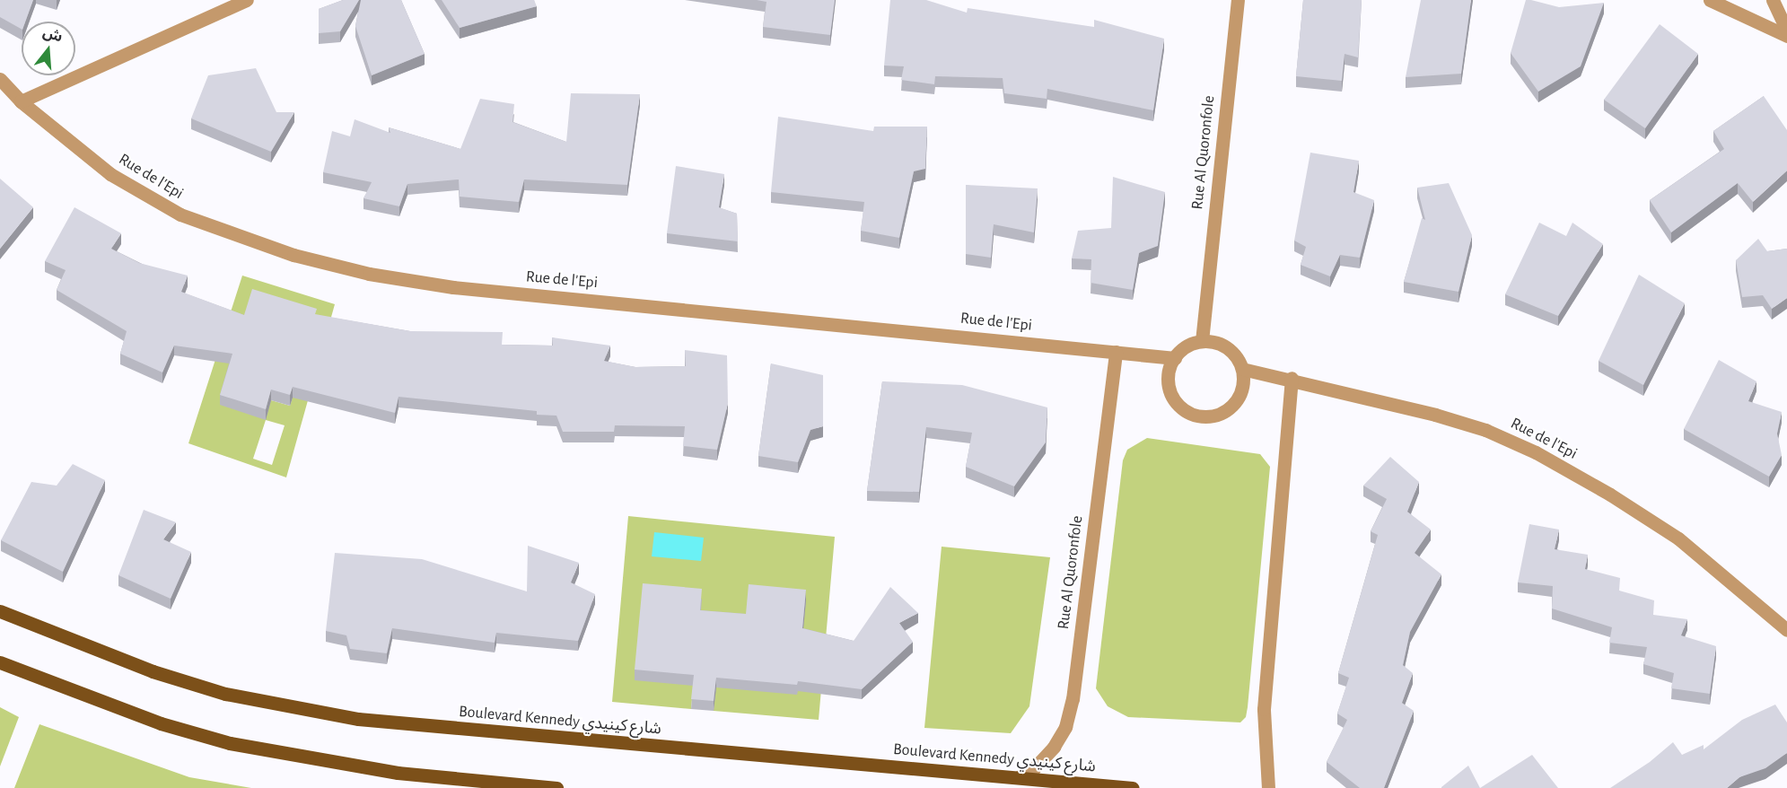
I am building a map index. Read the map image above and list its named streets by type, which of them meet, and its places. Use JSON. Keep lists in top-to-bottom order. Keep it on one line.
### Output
{"streets":{"main road":["Boulevard Kennedy شارع كينيدي"],"street":["Rue Al Quoronfole","Rue de l'Epi"]},"crossings":[["Rue Al Quoronfole","Rue de l'Epi"],["Rue Al Quoronfole","Boulevard Kennedy شارع كينيدي"]],"north":"top"}
